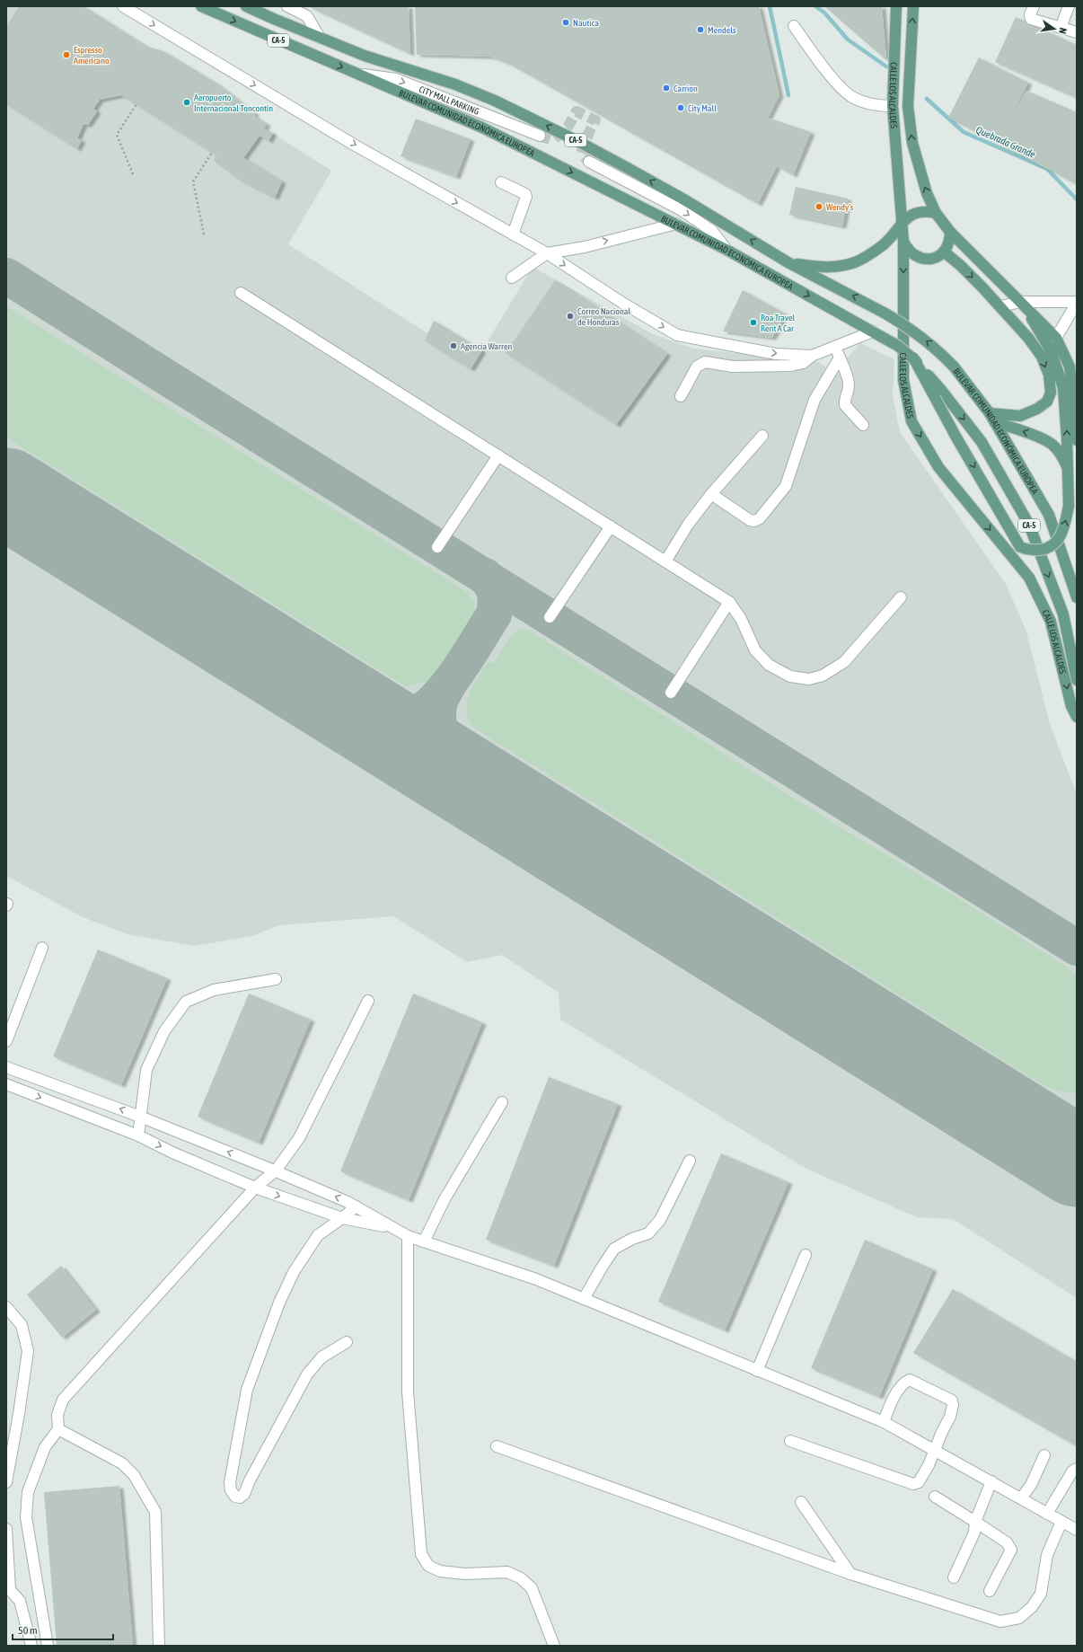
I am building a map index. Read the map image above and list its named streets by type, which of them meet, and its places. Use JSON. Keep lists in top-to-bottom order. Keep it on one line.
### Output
{"streets":{"main road":["CA-5","CALLE LOS ALCALDES","BULEVAR COMUNIDAD ECONÓMICA EUROPEA"],"street":["CITY MALL PARKING"]},"crossings":[["CITY MALL PARKING","BULEVAR COMUNIDAD ECONÓMICA EUROPEA"]],"water":["Quebrada Grande"],"places":["Nautica","Mendels","Espresso Americano","Carrion","Aeropuerto Internacional Toncontín","City Mall","Wendy's","Correo Nacional de Honduras","Roa Travel Rent A Car","Agencia Warren"],"scale_bar":"50 m","north":"right"}
